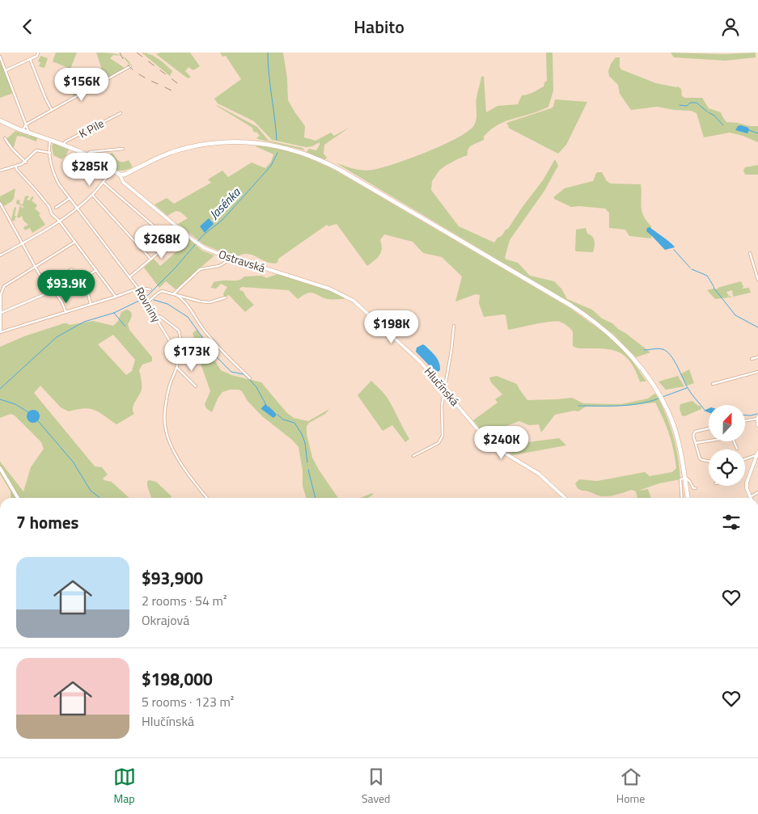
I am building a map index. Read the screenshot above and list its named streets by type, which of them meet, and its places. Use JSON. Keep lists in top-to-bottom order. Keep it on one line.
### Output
{"streets":{"street":["K Pile","Ostravská","Rovniny","Hlučínská"]},"crossings":[["Ostravská","Hlučínská"]],"water":["Jasénka"],"north":"top","page":{"header":"Habito","price":["$156K","$285K","$268K","$93.9K","$198K","$173K","$240K"],"heading":"7 homes","list":[{"name":"$93,900","note":"2 rooms · 54 m² · Okrajová"},{"name":"$198,000","note":"5 rooms · 123 m² · Hlučínská"}],"tabs":["Map","Saved","Home"]}}
